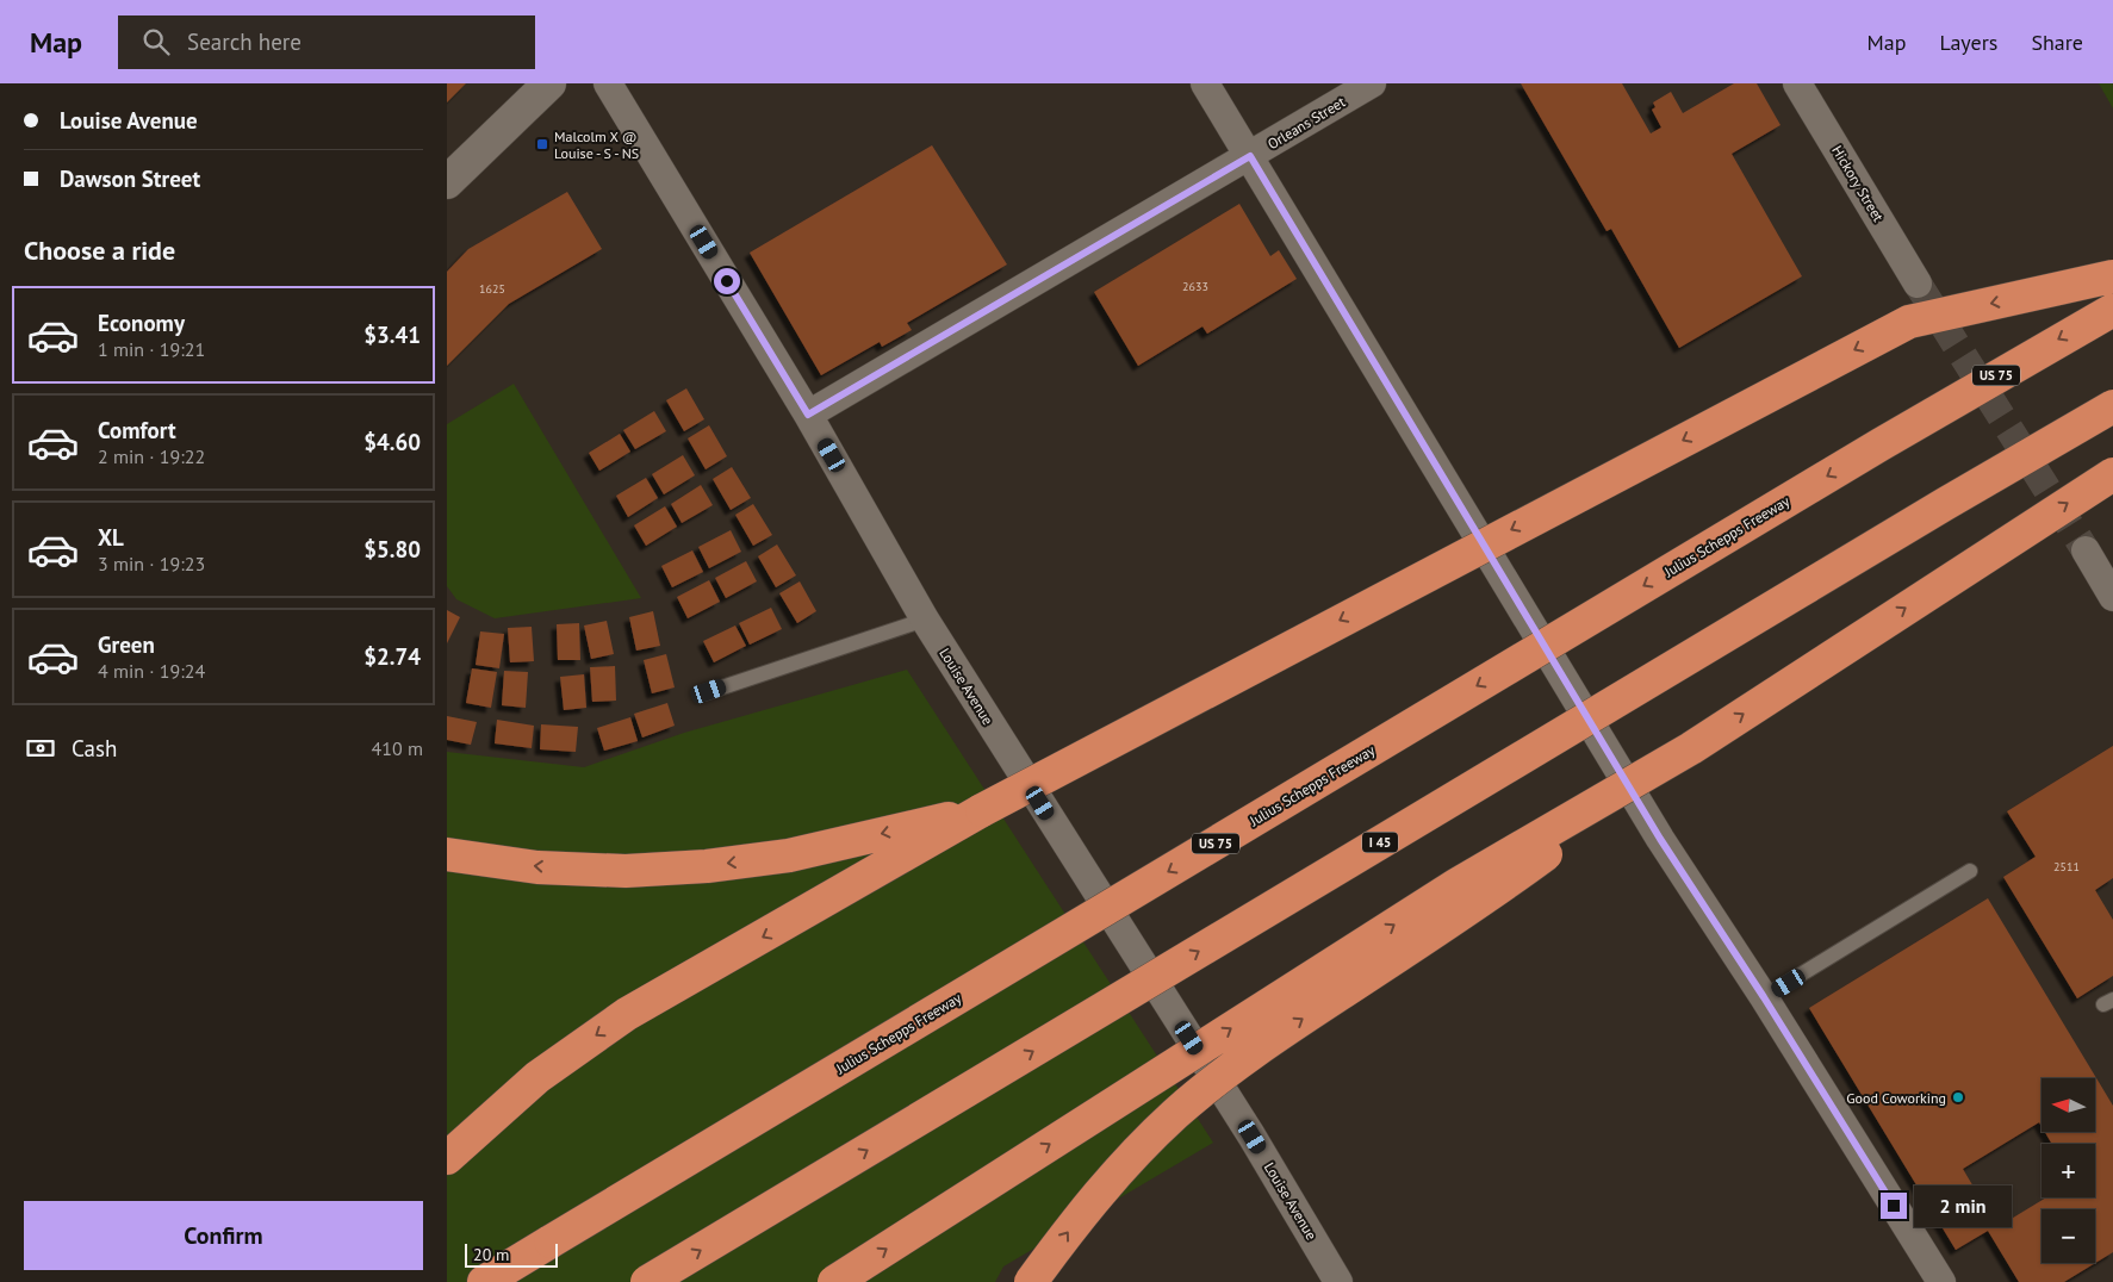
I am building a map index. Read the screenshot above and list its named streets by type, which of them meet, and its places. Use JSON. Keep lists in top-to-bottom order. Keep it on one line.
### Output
{"streets":{"highway":["US 75","Julius Schepps Freeway","I 45"],"street":["Orleans Street","Hickory Street","Louise Avenue"]},"crossings":[["Orleans Street","Louise Avenue"]],"places":{"transit":["Malcolm X @ Louise - S - NS"],"other":["Good Coworking"]},"house_numbers":["2633","1625","2511"],"scale_bar":"20 m","north":"left","page":{"header":"Map","search":"Search here","nav":["Map","Layers","Share"],"banner":["Louise Avenue","Dawson Street"],"heading":"Choose a ride","list":[{"name":"Economy","note":"1 min · 19:21","value":"$3.41"},{"name":"Comfort","note":"2 min · 19:22","value":"$4.60"},{"name":"XL","note":"3 min · 19:23","value":"$5.80"},{"name":"Green","note":"4 min · 19:24","value":"$2.74"}],"pay":["Cash","410 m"],"map_buttons":["+","−"],"bubble":"2 min","buttons":"Confirm","scale":"20 m"}}
